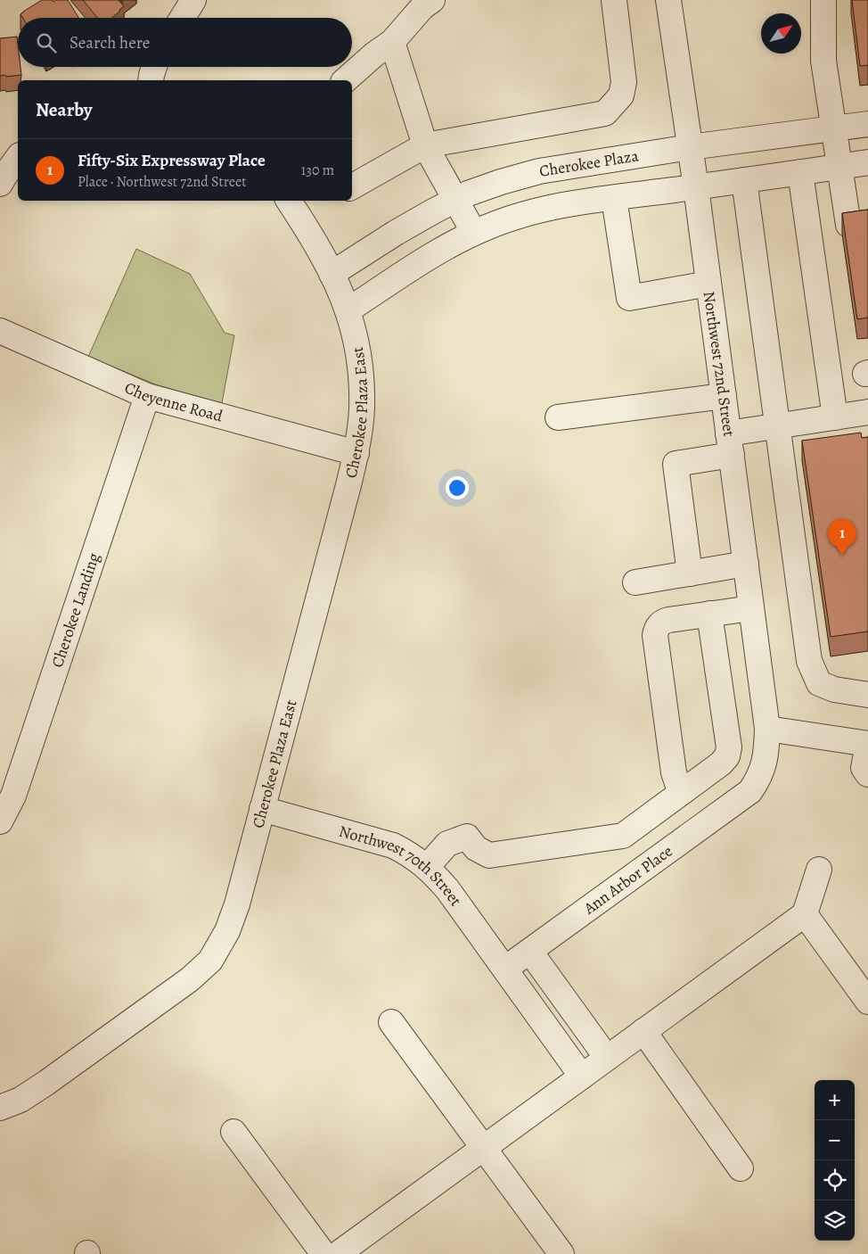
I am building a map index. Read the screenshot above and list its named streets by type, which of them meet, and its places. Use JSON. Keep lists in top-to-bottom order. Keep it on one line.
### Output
{"streets":{"street":["Cherokee Plaza","Northwest 72nd Street","Cheyenne Road","Cherokee Plaza East","Cherokee Landing","Northwest 70th Street","Ann Arbor Place"]},"crossings":[["Cherokee Plaza","Northwest 72nd Street"],["Cherokee Plaza","Cherokee Plaza East"],["Northwest 72nd Street","Ann Arbor Place"],["Cheyenne Road","Cherokee Plaza East"],["Cheyenne Road","Cherokee Landing"],["Cherokee Plaza East","Northwest 70th Street"],["Northwest 70th Street","Ann Arbor Place"]],"north":"top right","page":{"search":"Search here","heading":"Nearby","list":[{"mark":"1","name":"Fifty-Six Expressway Place","note":"Place · Northwest 72nd Street","value":"130 m"}],"pins":"1","map_buttons":["+","−"]}}
